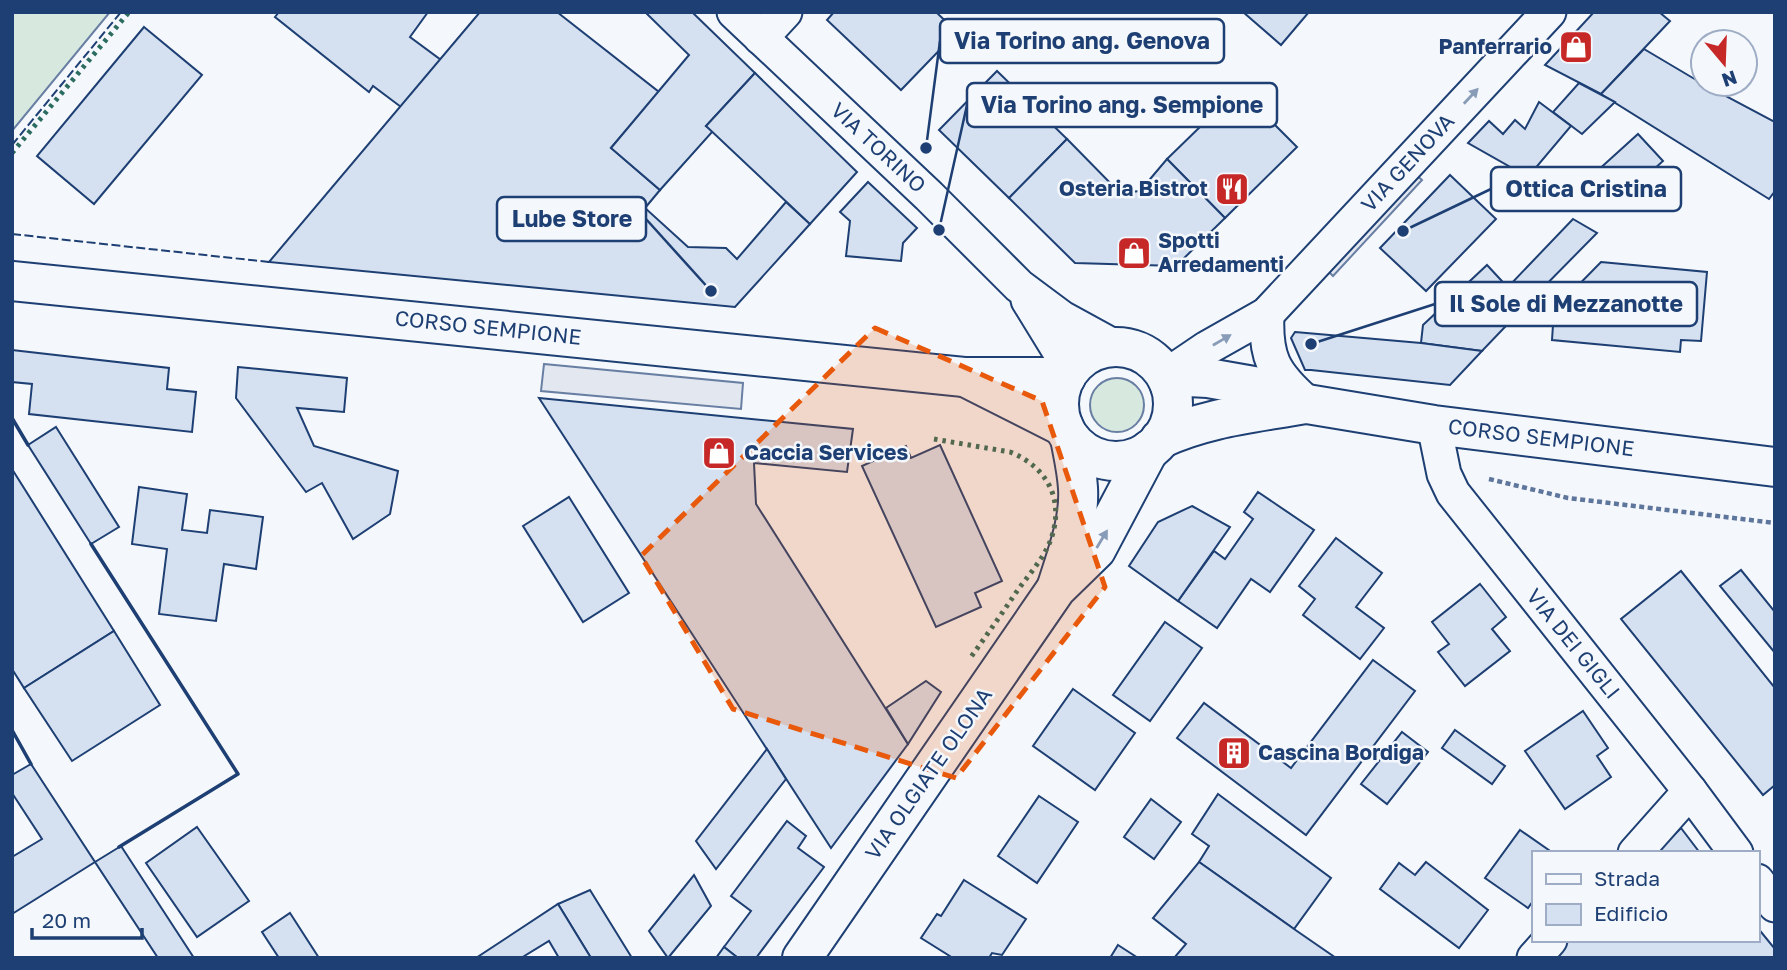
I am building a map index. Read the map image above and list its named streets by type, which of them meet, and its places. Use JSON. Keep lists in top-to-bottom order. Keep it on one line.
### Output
{"streets":{"main road":["CORSO SEMPIONE","VIA OLGIATE OLONA"],"street":["VIA TORINO","VIA GENOVA","VIA DEI GIGLI"]},"crossings":[["VIA TORINO","VIA GENOVA"],["VIA TORINO","CORSO SEMPIONE"],["VIA TORINO","VIA OLGIATE OLONA"],["VIA GENOVA","CORSO SEMPIONE"],["VIA GENOVA","VIA OLGIATE OLONA"],["CORSO SEMPIONE","VIA DEI GIGLI"],["CORSO SEMPIONE","VIA OLGIATE OLONA"]],"one_way":["VIA GENOVA"],"places":{"shop":["Panferrario","Spotti Arredamenti","Caccia Services"],"other":["Via Torino ang. Genova","Via Torino ang. Sempione","Ottica Cristina","Lube Store","Il Sole di Mezzanotte"],"restaurant":["Osteria Bistrot"],"building":["Cascina Bordiga"]},"legend":["Strada","Edificio"],"scale_bar":"20 m","north":"bottom"}
